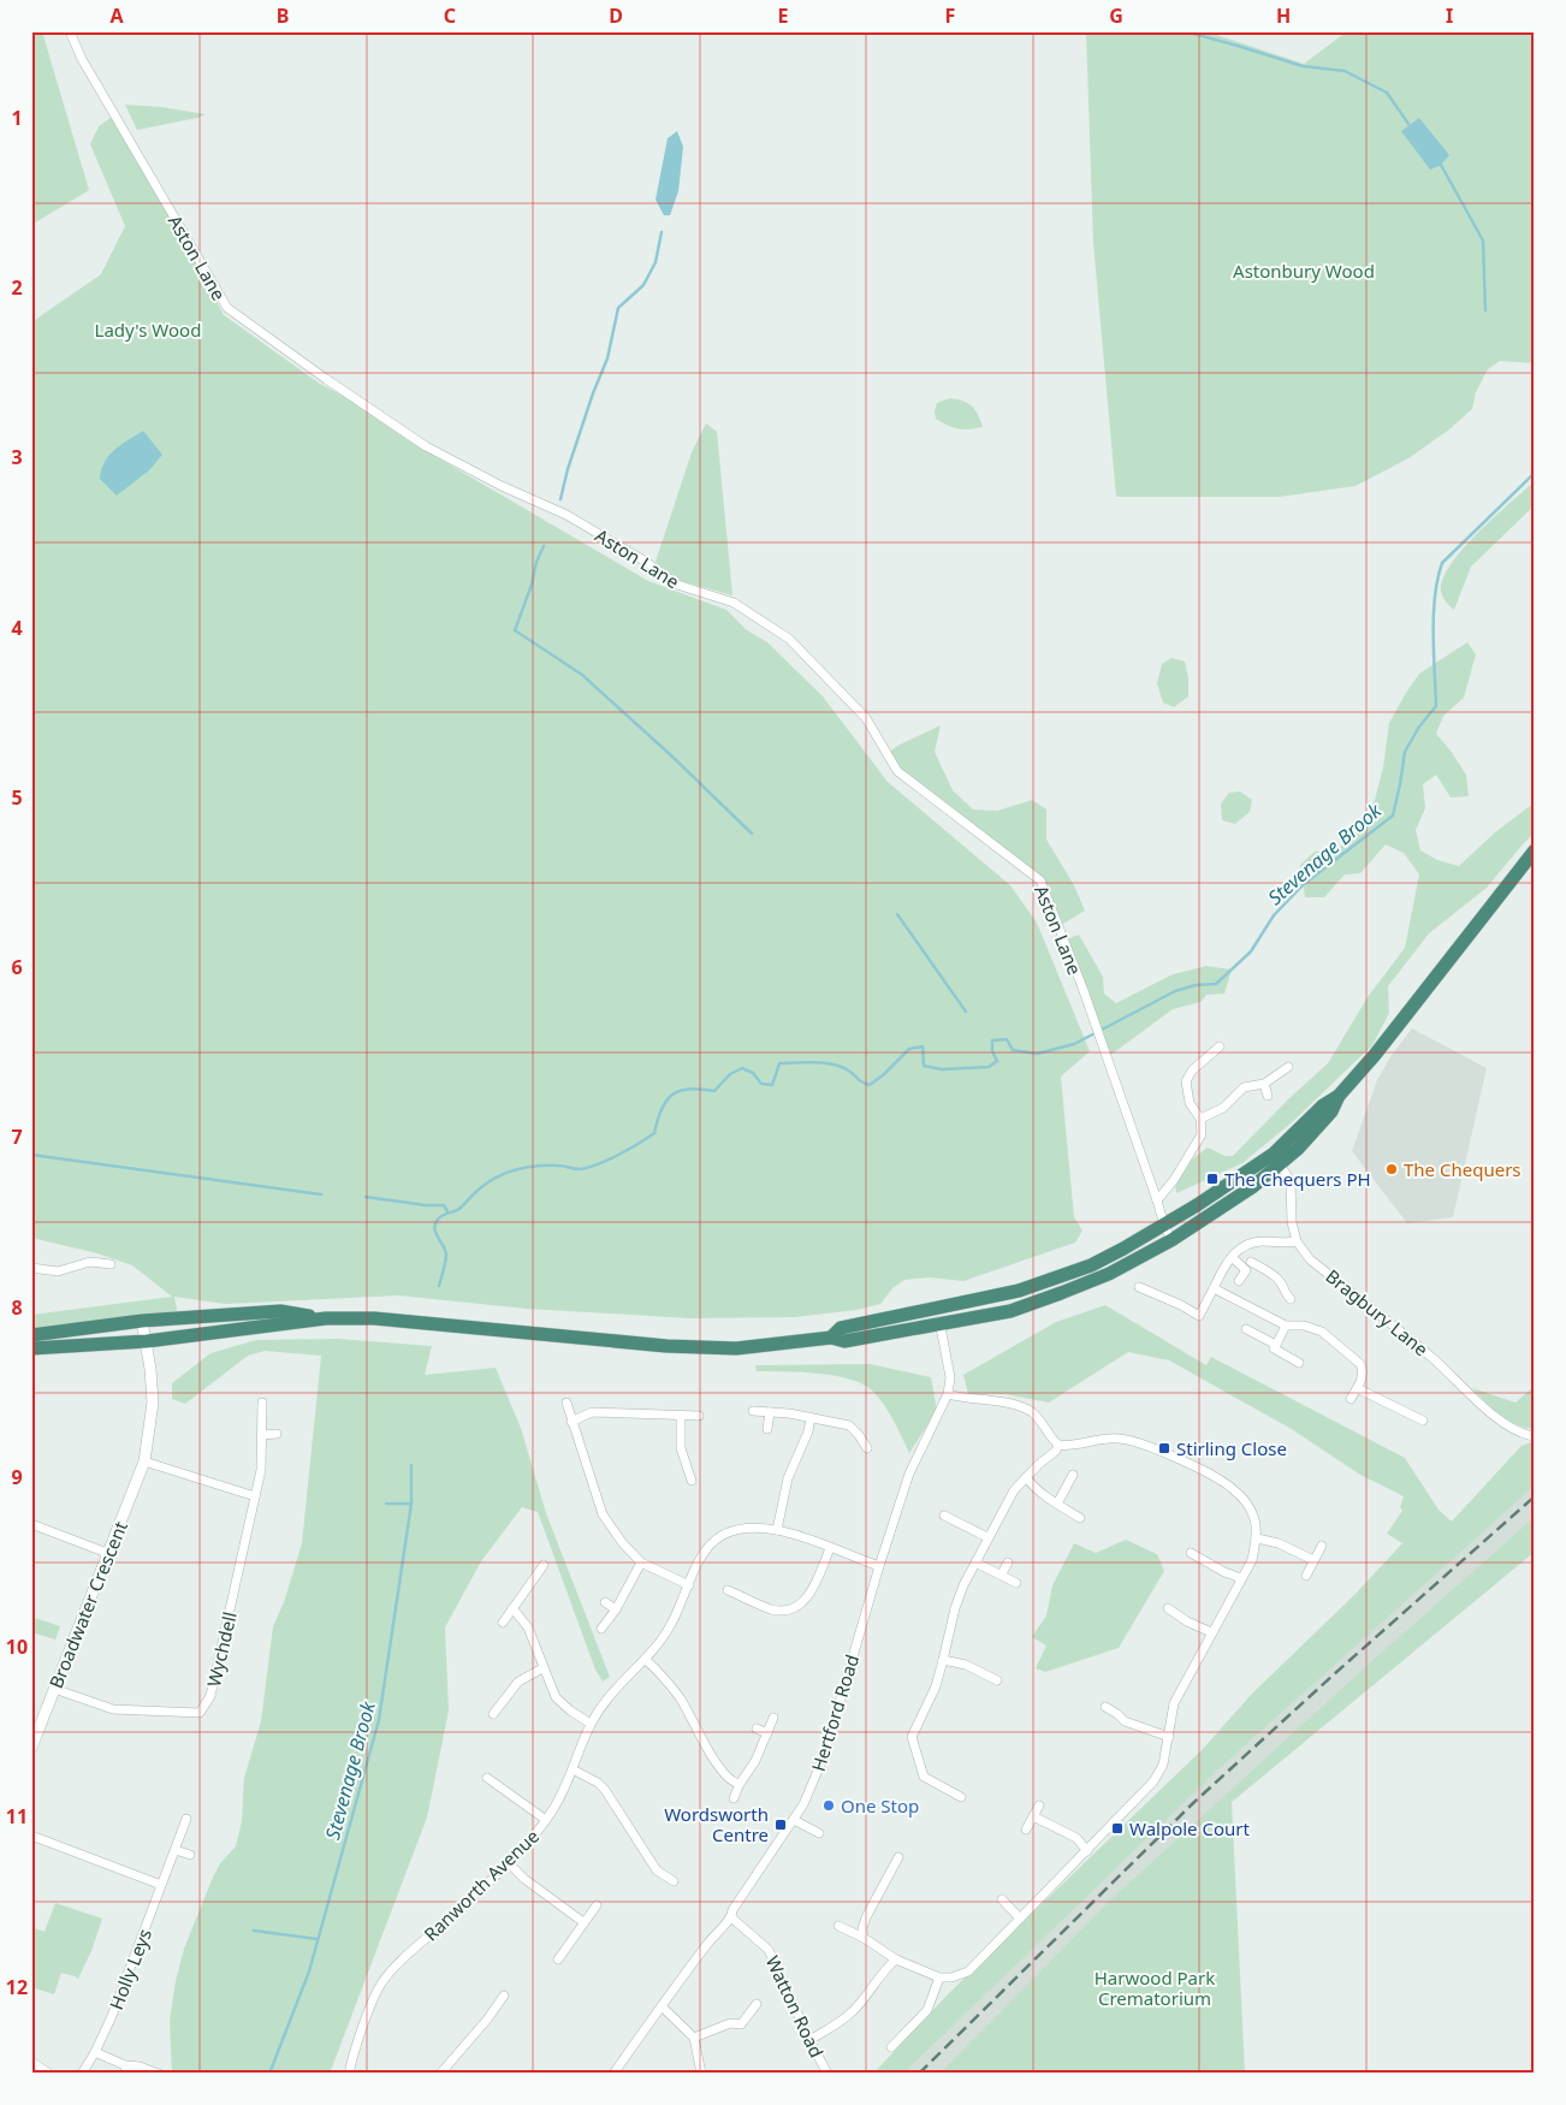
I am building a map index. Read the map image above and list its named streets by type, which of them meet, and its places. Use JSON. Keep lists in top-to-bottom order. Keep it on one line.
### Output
{"streets":{"street":["Aston Lane","Bragbury Lane","Broadwater Crescent","Wychdell","Hertford Road","Ranworth Avenue","Holly Leys","Watton Road"]},"crossings":[["Broadwater Crescent","Wychdell"],["Hertford Road","Ranworth Avenue"],["Hertford Road","Watton Road"]],"water":["Stevenage Brook"],"parks":["Astonbury Wood","Lady's Wood","Harwood Park Crematorium"],"places":{"other":["The Chequers","One Stop"],"transit":["The Chequers PH","Stirling Close","Wordsworth Centre","Walpole Court"]},"grid":{"columns":["A","B","C","D","E","F","G","H","I"],"rows":["1","2","3","4","5","6","7","8","9","10","11","12"]}}
